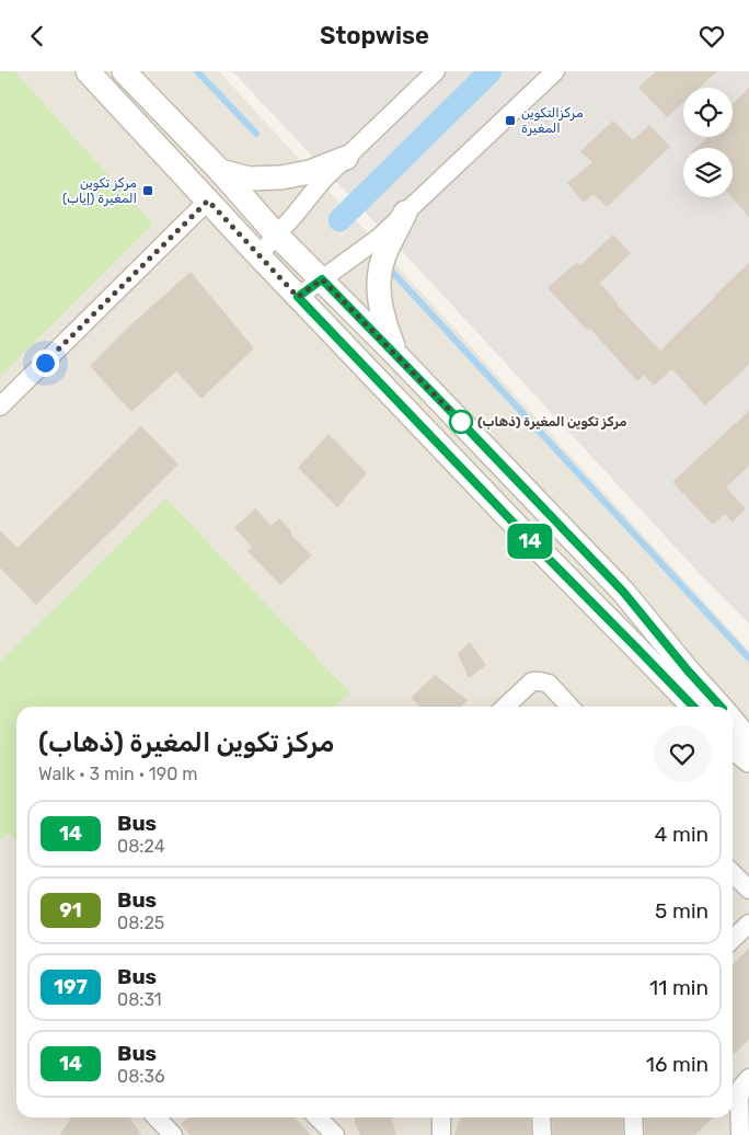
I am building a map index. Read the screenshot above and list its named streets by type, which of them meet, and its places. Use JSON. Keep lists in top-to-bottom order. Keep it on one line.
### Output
{"places":{"transit":["مركزالتكوين المغيرة","مركز تكوين المغيرة (إياب)"],"other":["مركز تكوين المغيرة (ذهاب)"]},"lines":["bus line 14"],"page":{"header":"Stopwise","on_map":"14","heading":["مركز تكوين المغيرة (ذهاب)","Walk · 3 min · 190 m"],"list":[{"mark":"14","name":"Bus","note":"08:24","value":"4 min"},{"mark":"91","name":"Bus","note":"08:25","value":"5 min"},{"mark":"197","name":"Bus","note":"08:31","value":"11 min"},{"mark":"14","name":"Bus","note":"08:36","value":"16 min"}]}}
